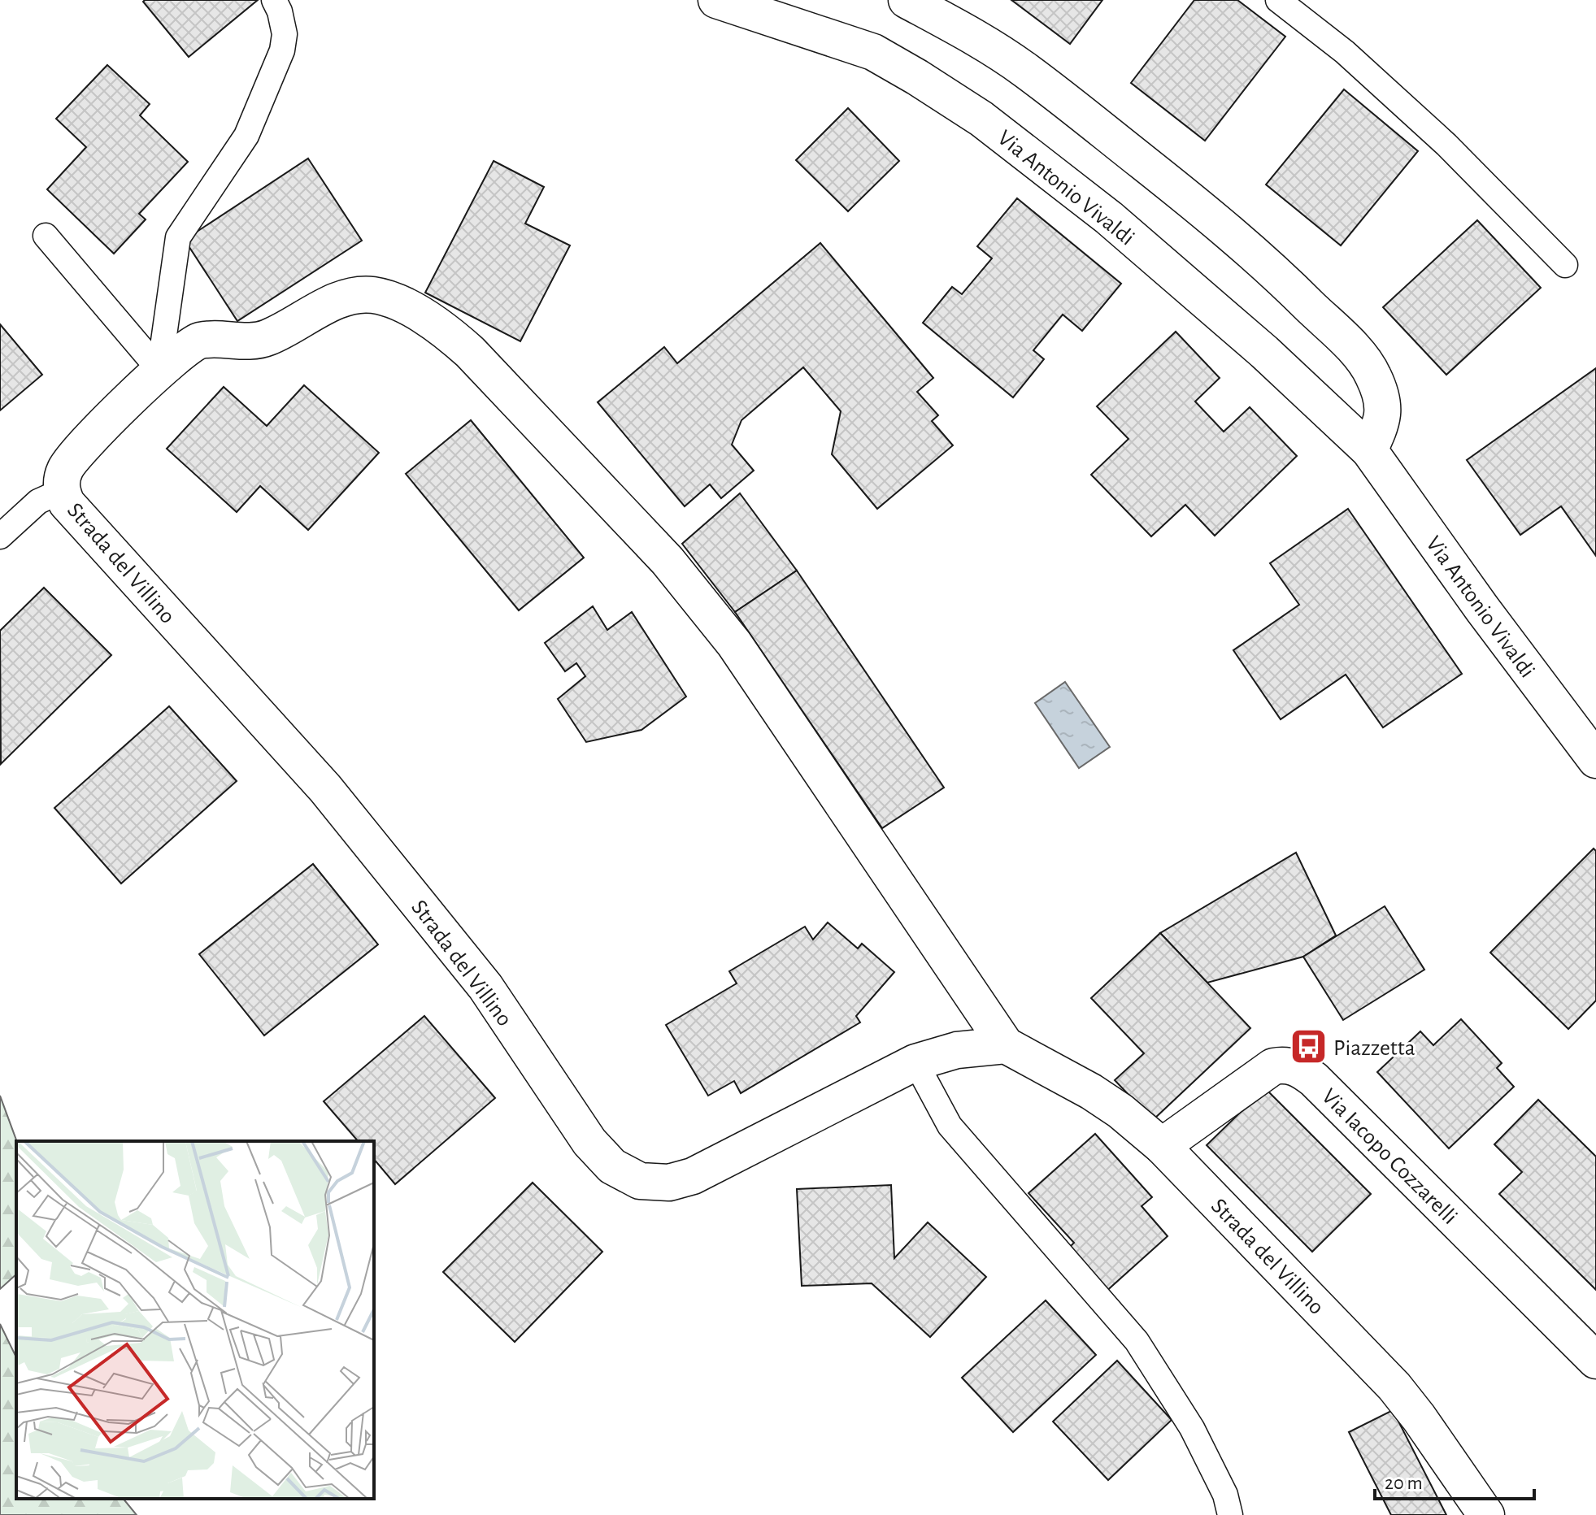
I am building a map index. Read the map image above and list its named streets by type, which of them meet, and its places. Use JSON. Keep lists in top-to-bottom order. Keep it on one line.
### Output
{"streets":{"street":["Via Antonio Vivaldi","Strada del Villino","Via Iacopo Cozzarelli"]},"crossings":[["Strada del Villino","Via Iacopo Cozzarelli"]],"places":{"bus stop":["Piazzetta"]},"scale_bar":"20 m"}
